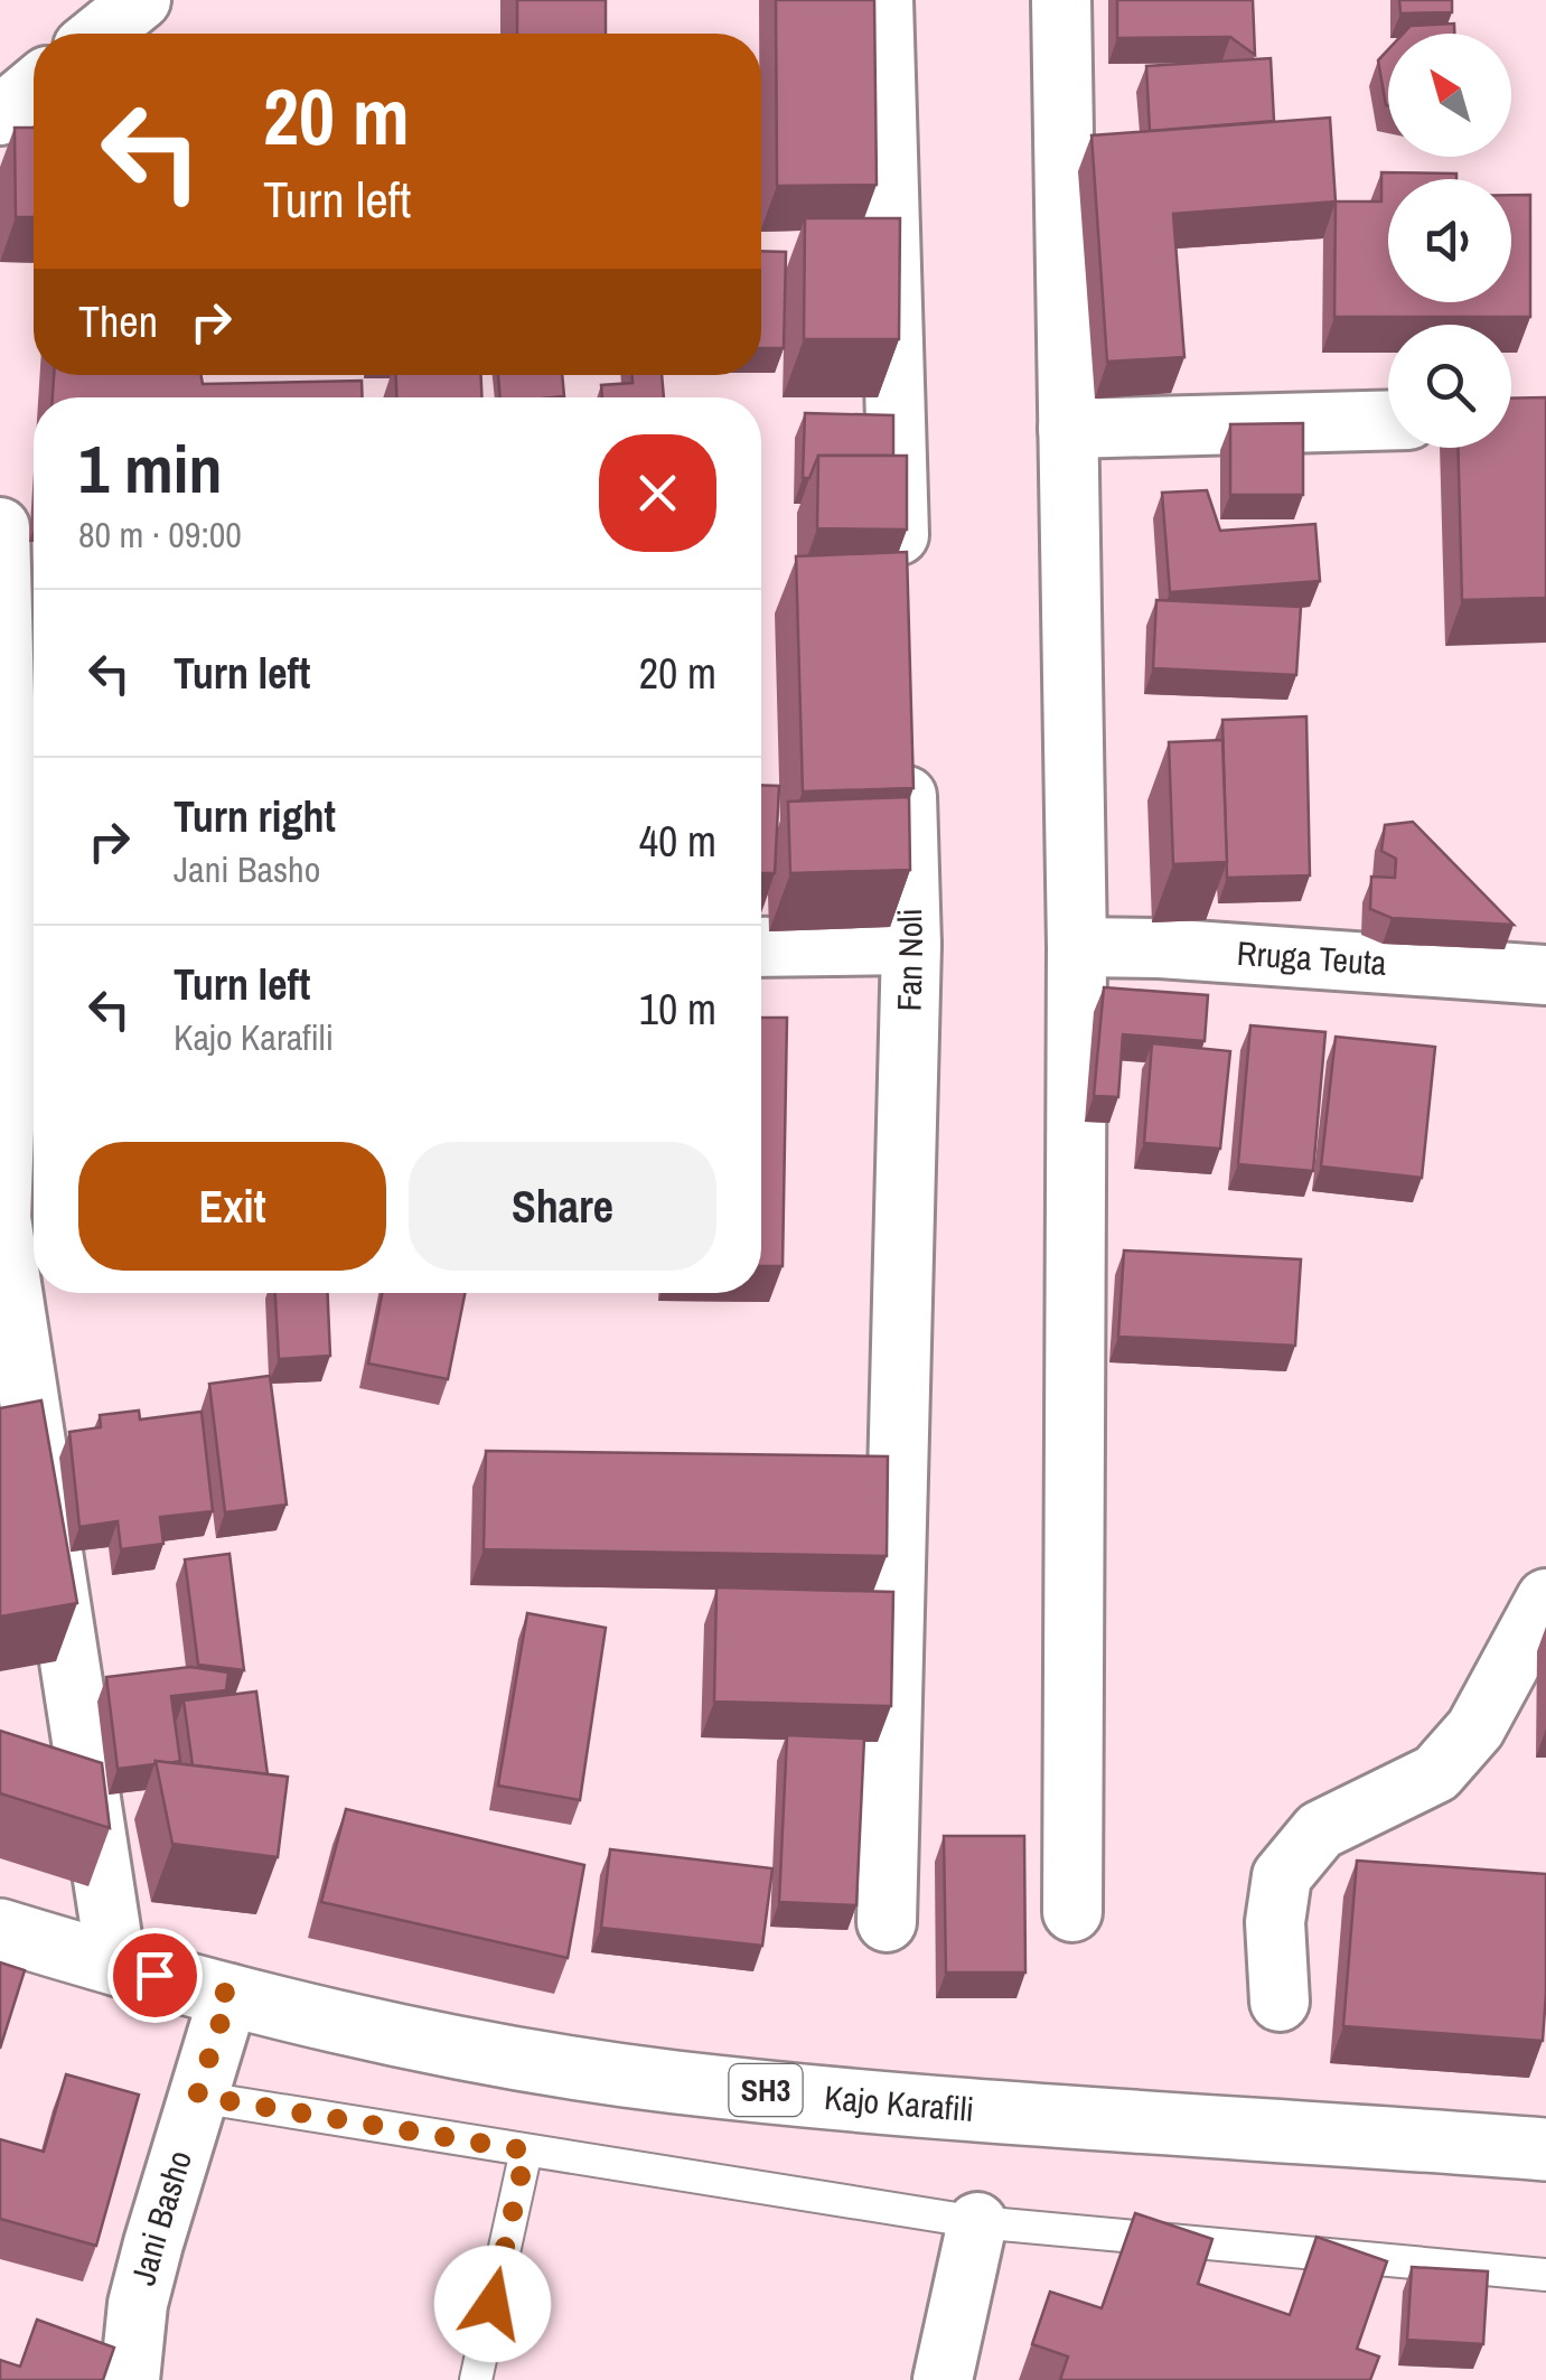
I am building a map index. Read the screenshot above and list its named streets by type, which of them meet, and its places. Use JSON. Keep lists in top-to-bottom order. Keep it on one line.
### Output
{"streets":{"main road":["SH3","Kajo Karafili"],"street":["Rruga Teuta","Fan Noli","Jani Basho"]},"crossings":[["Kajo Karafili","Jani Basho"]],"north":"top left","page":{"turn":["20 m","Turn left"],"then":"Then","heading":["1 min","80 m · 09:00"],"list":[{"name":"Turn left","value":"20 m"},{"name":"Turn right","note":"Jani Basho","value":"40 m"},{"name":"Turn left","note":"Kajo Karafili","value":"10 m"}],"buttons":["Exit","Share"]}}
